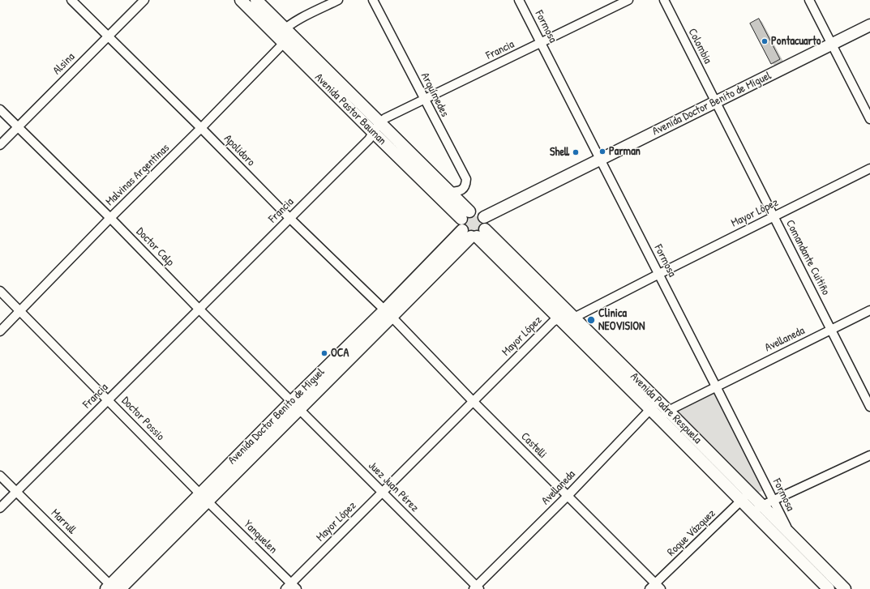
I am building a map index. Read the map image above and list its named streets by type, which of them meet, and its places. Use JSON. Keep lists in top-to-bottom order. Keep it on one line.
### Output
{"streets":{"main road":["Avenida Doctor Benito de Miguel","Avenida Pastor Bauman","Avenida Padre Respuela"],"street":["Formosa","Colombia","Francia","Alsina","Arquímedes","Apolidoro","Malvinas Argentinas","Mayor López","Doctor Calp","Comandante Cuitiño","Avellaneda","Doctor Possio","Castelli","Juez Juan Pérez","Marrull","Roque Vázquez","Yanquelen"]},"crossings":[["Formosa","Francia"],["Formosa","Avenida Doctor Benito de Miguel"],["Formosa","Mayor López"],["Formosa","Avellaneda"],["Formosa","Avenida Padre Respuela"],["Colombia","Avenida Doctor Benito de Miguel"],["Colombia","Comandante Cuitiño"],["Francia","Arquímedes"],["Francia","Avenida Pastor Bauman"],["Francia","Apolidoro"],["Francia","Doctor Calp"],["Francia","Doctor Possio"],["Francia","Marrull"],["Alsina","Apolidoro"],["Alsina","Doctor Calp"],["Arquímedes","Avenida Pastor Bauman"],["Avenida Doctor Benito de Miguel","Avenida Pastor Bauman"],["Avenida Doctor Benito de Miguel","Apolidoro"],["Avenida Doctor Benito de Miguel","Doctor Calp"],["Avenida Doctor Benito de Miguel","Comandante Cuitiño"],["Avenida Doctor Benito de Miguel","Avenida Padre Respuela"],["Avenida Doctor Benito de Miguel","Doctor Possio"],["Avenida Doctor Benito de Miguel","Castelli"],["Avenida Doctor Benito de Miguel","Juez Juan Pérez"],["Avenida Doctor Benito de Miguel","Marrull"],["Avenida Doctor Benito de Miguel","Yanquelen"],["Avenida Pastor Bauman","Malvinas Argentinas"],["Avenida Pastor Bauman","Avenida Padre Respuela"],["Apolidoro","Malvinas Argentinas"],["Apolidoro","Castelli"],["Malvinas Argentinas","Doctor Calp"],["Malvinas Argentinas","Doctor Possio"],["Mayor López","Comandante Cuitiño"],["Mayor López","Avenida Padre Respuela"],["Mayor López","Castelli"],["Mayor López","Juez Juan Pérez"],["Mayor López","Yanquelen"],["Doctor Calp","Juez Juan Pérez"],["Comandante Cuitiño","Avellaneda"],["Avellaneda","Avenida Padre Respuela"],["Avellaneda","Castelli"],["Avellaneda","Juez Juan Pérez"],["Avenida Padre Respuela","Roque Vázquez"],["Doctor Possio","Yanquelen"],["Castelli","Roque Vázquez"]],"places":["Pontacuarto","Parman","Shell","Clinica NEOVISION","OCA"]}
